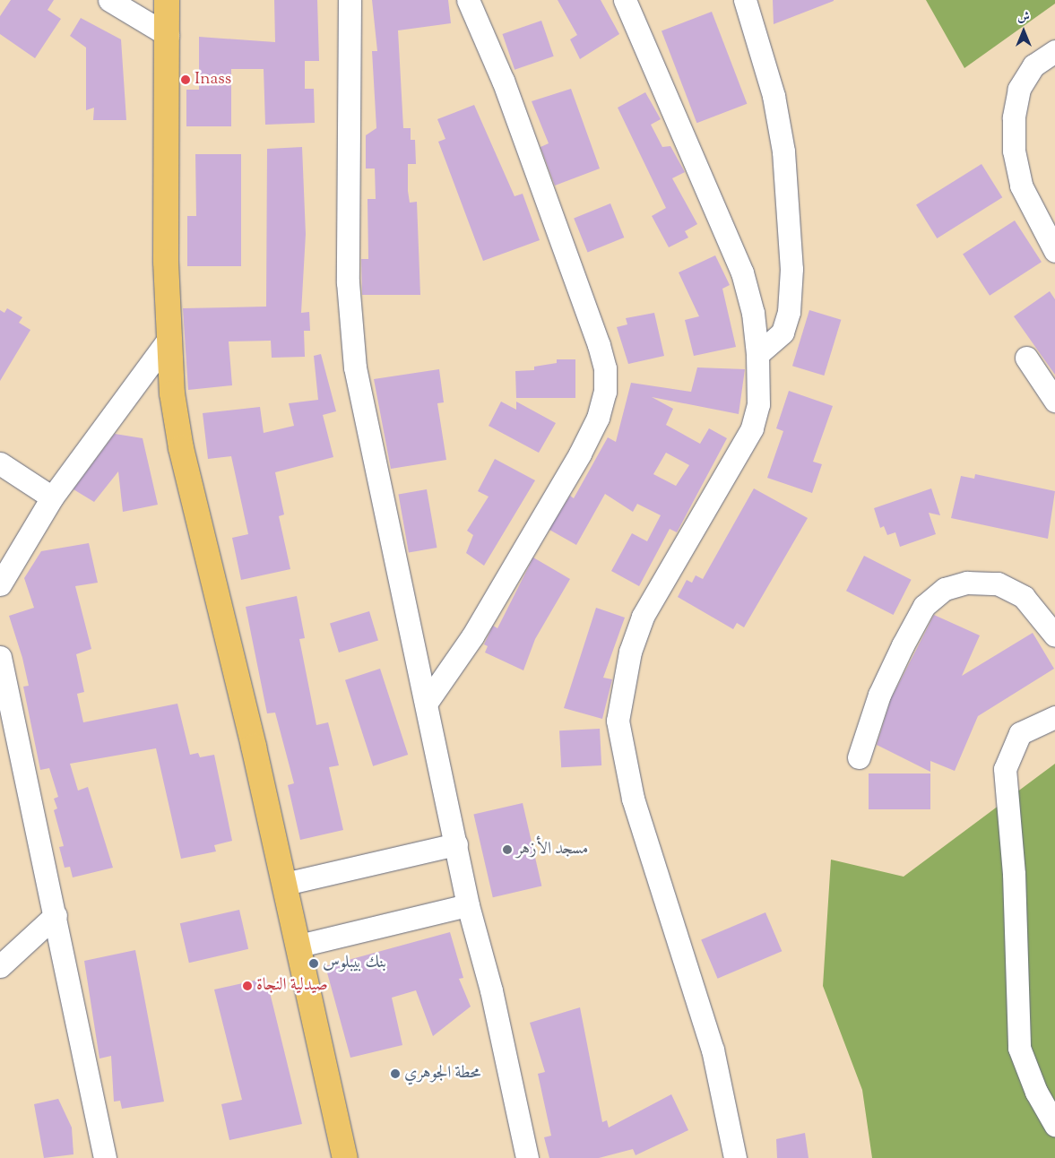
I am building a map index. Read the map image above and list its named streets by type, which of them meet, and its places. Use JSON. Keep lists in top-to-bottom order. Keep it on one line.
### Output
{"places":["Inass","مسجد الأزهر","بنك بيبلوس","صيدلية النجاة","محطة الجوهري"],"north":"top"}
